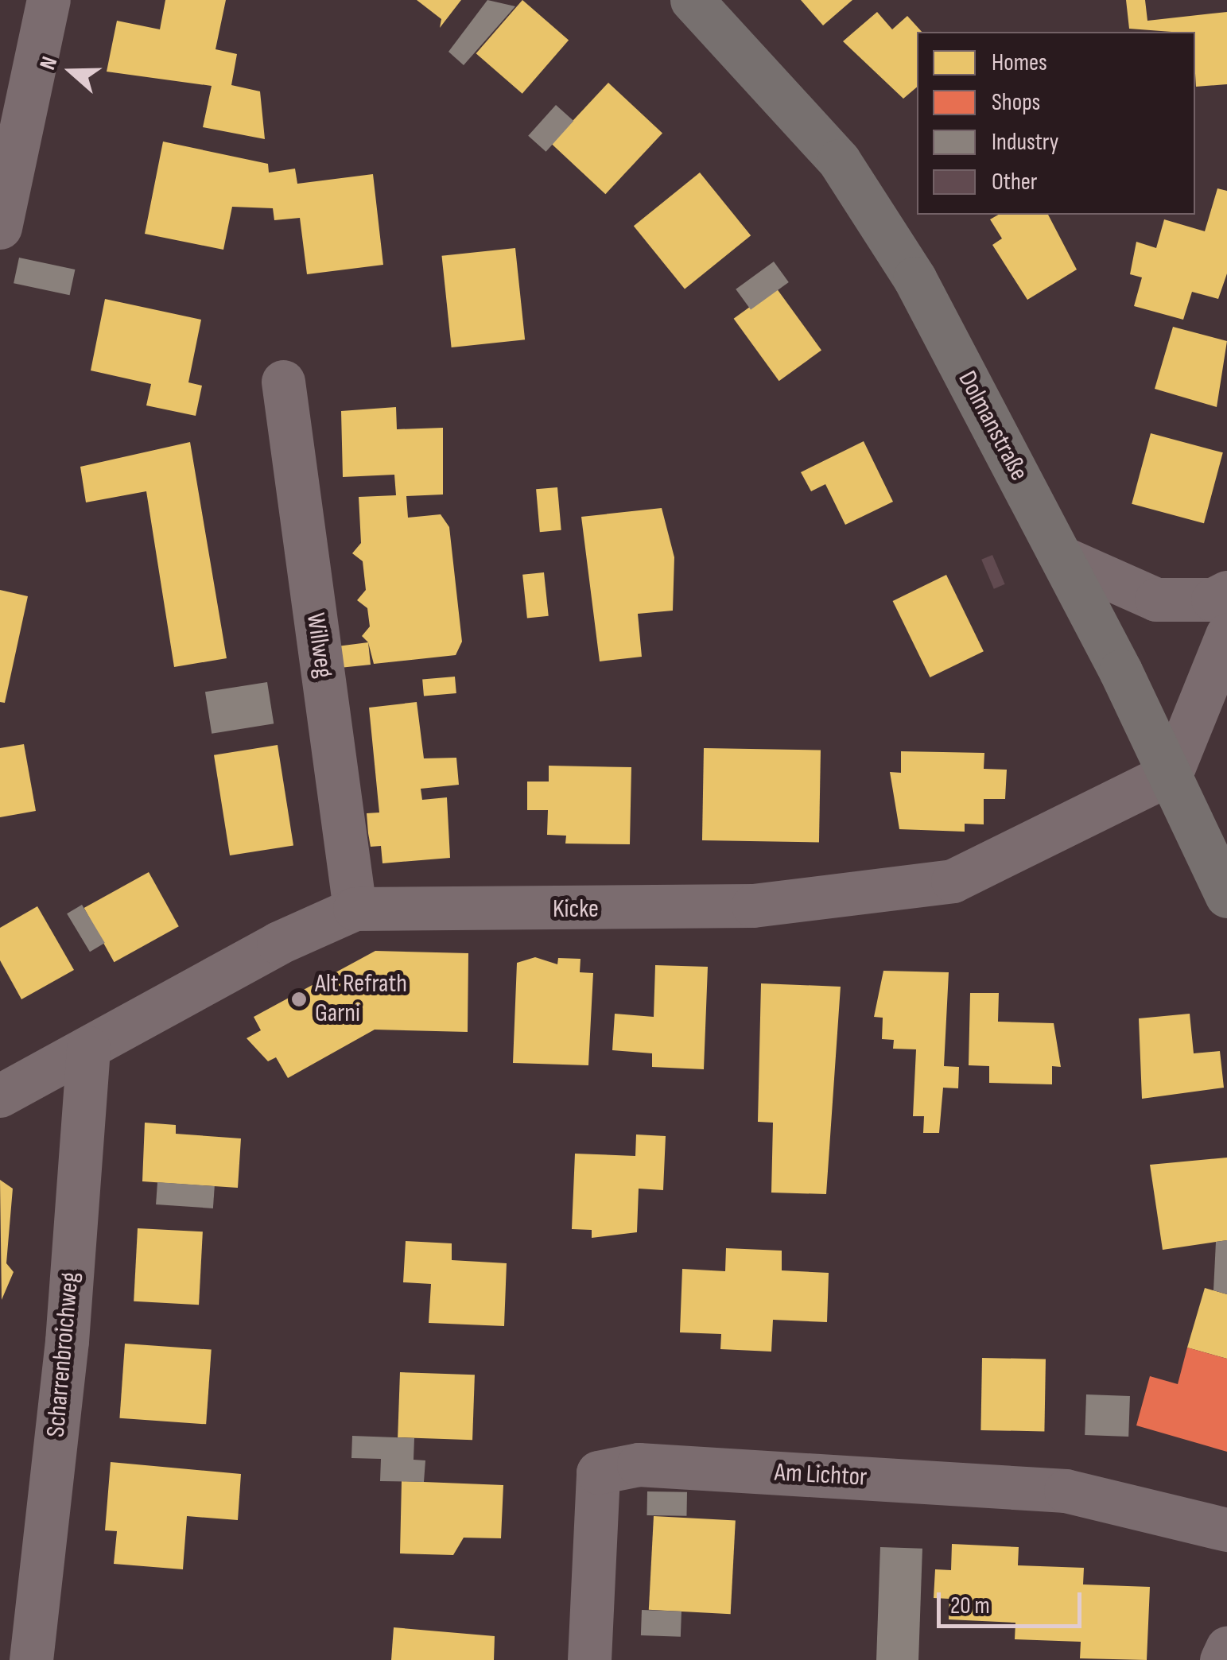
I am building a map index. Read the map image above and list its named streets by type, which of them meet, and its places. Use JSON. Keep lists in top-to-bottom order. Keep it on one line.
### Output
{"streets":{"main road":["Dolmanstraße"],"street":["Willweg","Kicke","Scharrenbroichweg","Am Lichtor"]},"crossings":[["Dolmanstraße","Kicke"],["Willweg","Kicke"],["Kicke","Scharrenbroichweg"]],"places":["Alt Refrath Garni"],"legend":["Homes","Shops","Industry","Other"],"scale_bar":"20 m","north":"left"}
